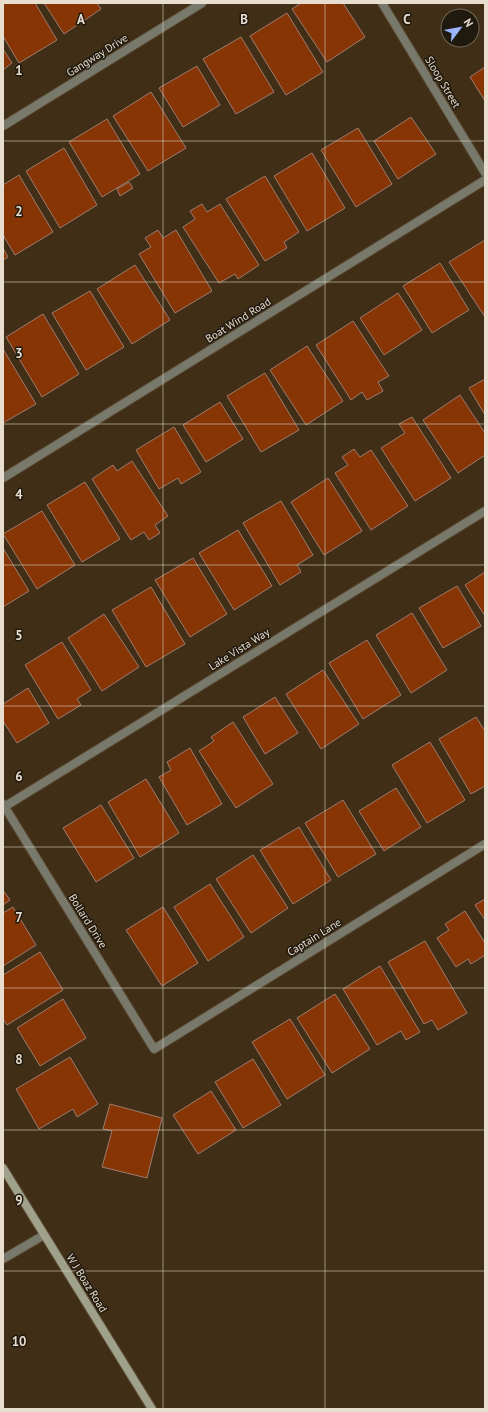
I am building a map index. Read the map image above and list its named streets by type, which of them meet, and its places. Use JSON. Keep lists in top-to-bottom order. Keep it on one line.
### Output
{"streets":{"street":["Gangway Drive","Sloop Street","Boat Wind Road","Lake Vista Way","Bollard Drive","Captain Lane","W J Boaz Road"]},"crossings":[["Lake Vista Way","Bollard Drive"],["Bollard Drive","Captain Lane"]],"north":"top right","grid":{"columns":["A","B","C"],"rows":["1","2","3","4","5","6","7","8","9","10"]}}
